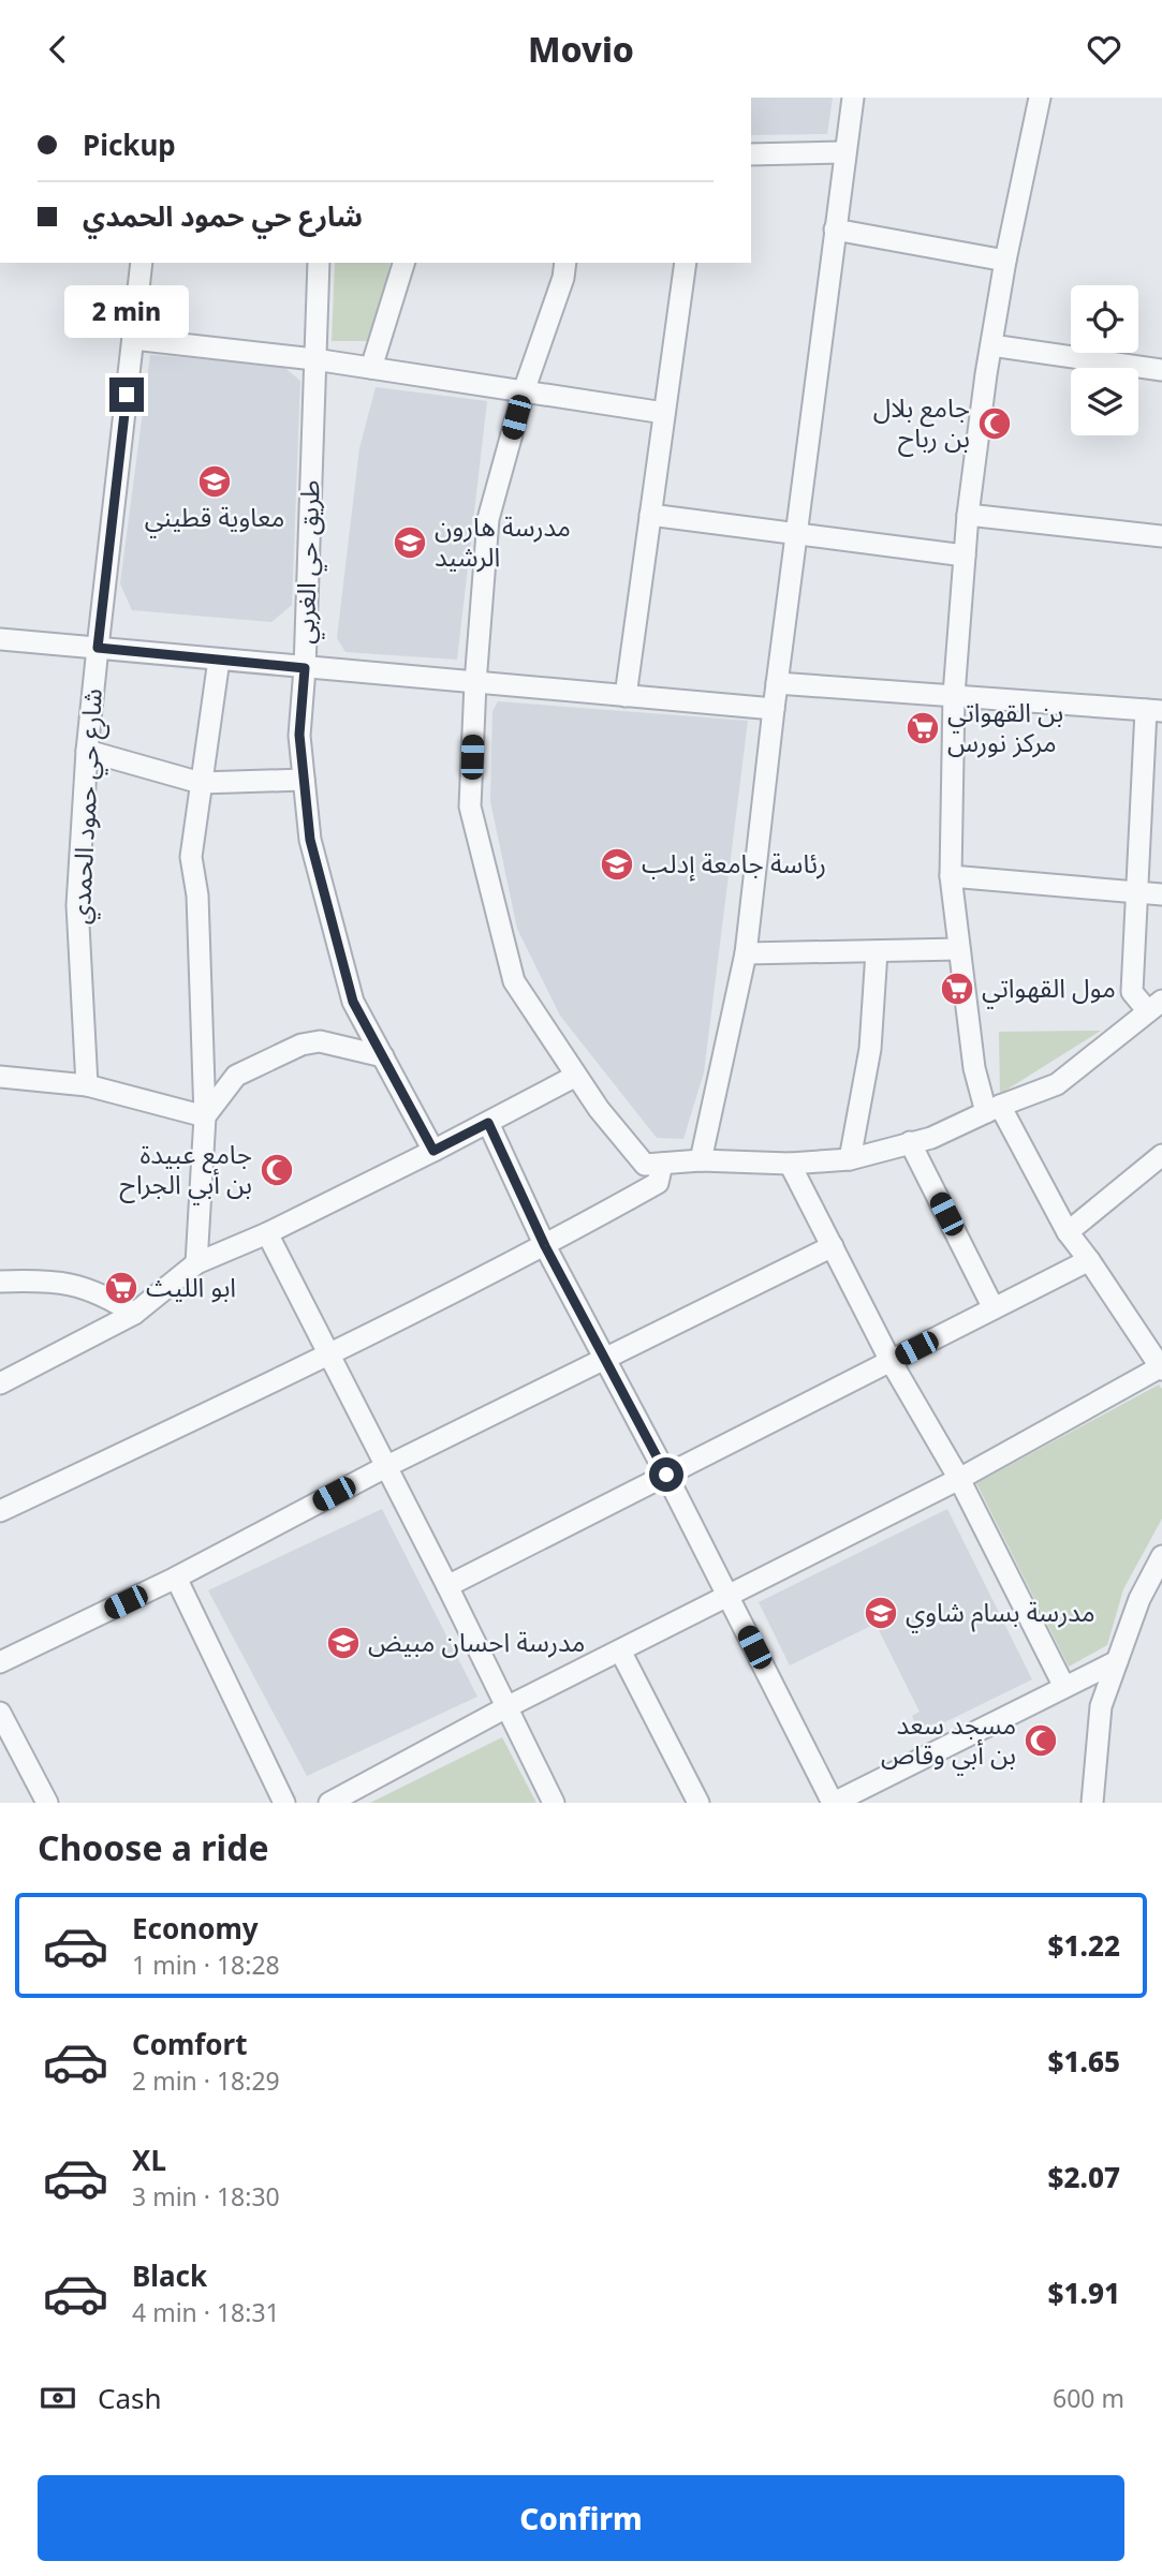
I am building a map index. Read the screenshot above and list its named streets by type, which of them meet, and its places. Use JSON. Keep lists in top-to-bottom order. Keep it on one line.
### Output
{"streets":{"street":["طريق حي الغربي","شارع حي حمود الحمدي"]},"places":{"mosque":["جامع بلال بن رباح","جامع عبيدة بن أبي الجراح","مسجد سعد بن أبي وقاص"],"school or university":["معاوية قطيني","مدرسة هارون الرشيد","رئاسة جامعة إدلب","مدرسة بسام شاوي","مدرسة احسان مبيض"],"supermarket":["بن القهواتي مركز نورس","مول القهواتي","ابو الليث"]},"page":{"header":"Movio","banner":["Pickup","شارع حي حمود الحمدي"],"bubble":"2 min","heading":"Choose a ride","list":[{"name":"Economy","note":"1 min · 18:28","value":"$1.22"},{"name":"Comfort","note":"2 min · 18:29","value":"$1.65"},{"name":"XL","note":"3 min · 18:30","value":"$2.07"},{"name":"Black","note":"4 min · 18:31","value":"$1.91"}],"pay":["Cash","600 m"],"buttons":"Confirm"}}
